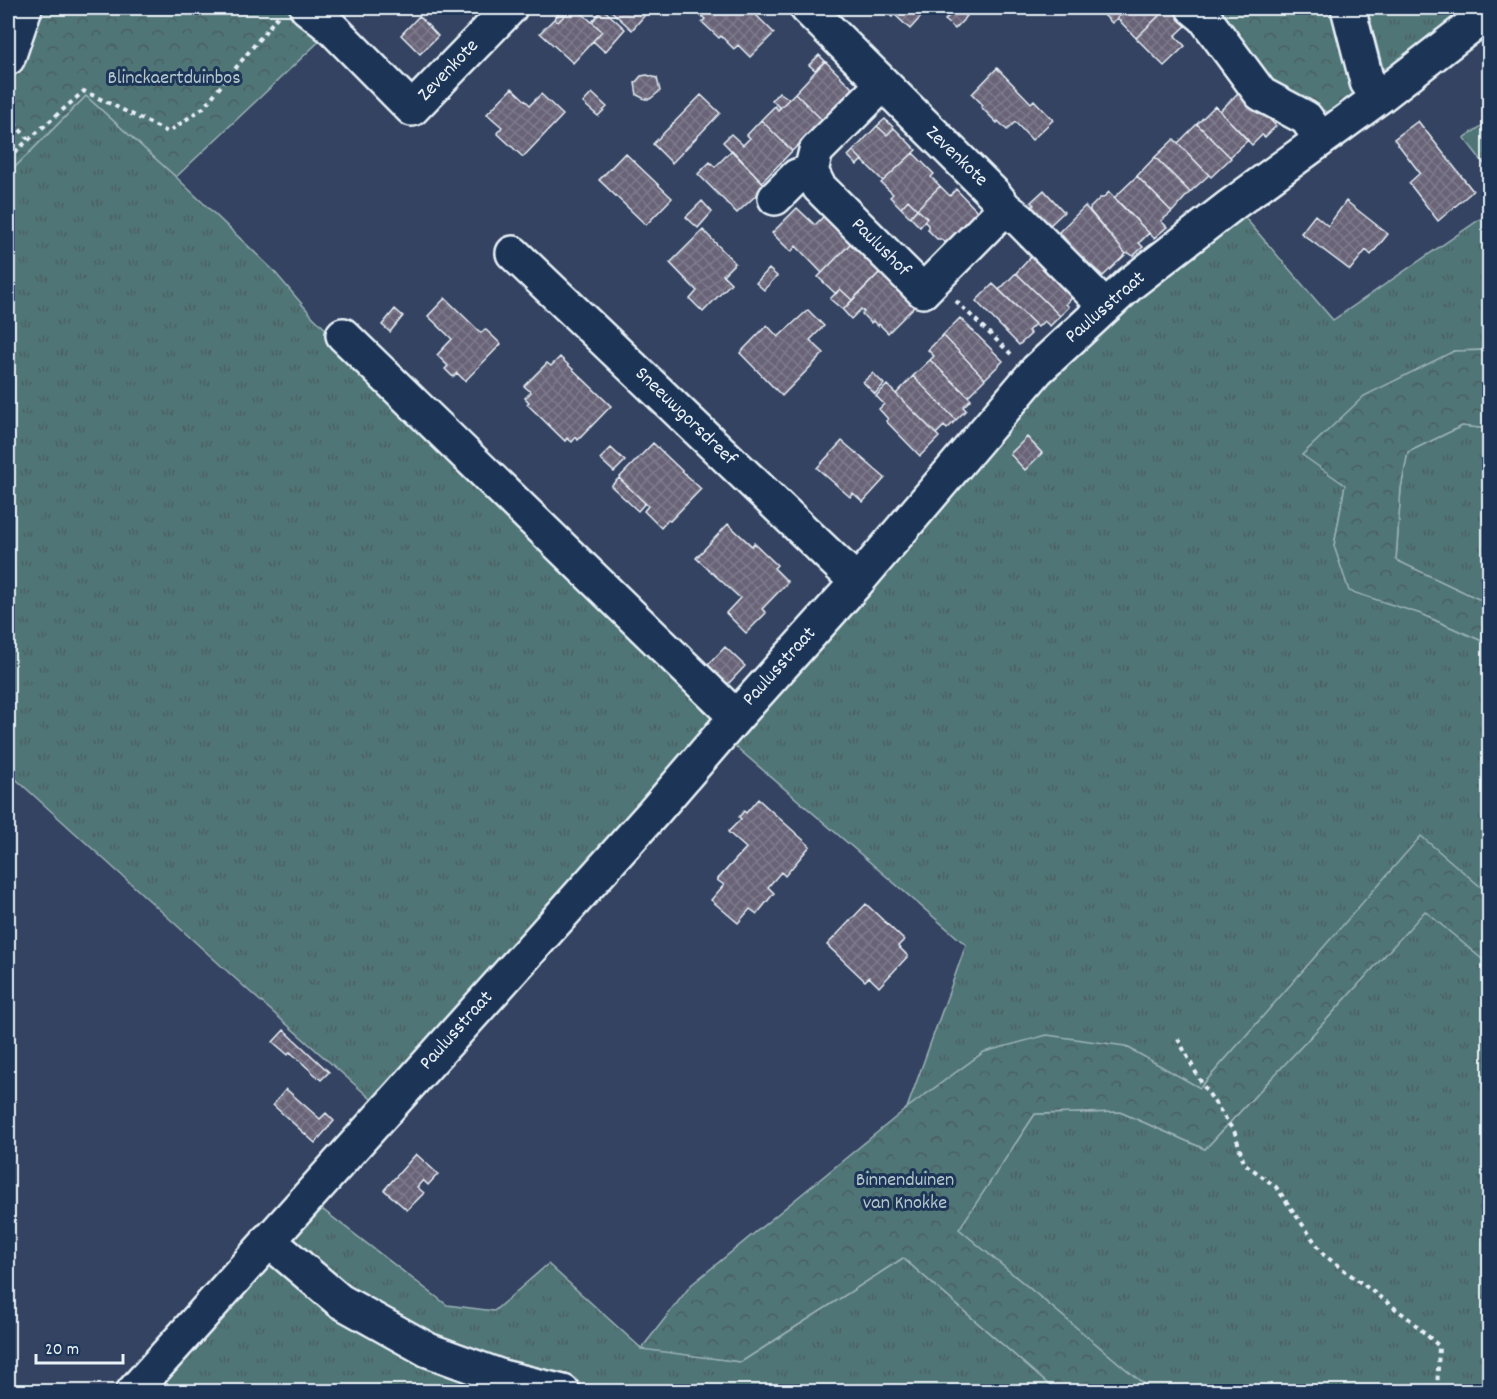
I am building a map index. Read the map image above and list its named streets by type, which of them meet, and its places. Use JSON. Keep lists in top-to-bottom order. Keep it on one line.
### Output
{"streets":{"street":["Zevenkote","Paulushof","Paulusstraat","Sneeuwgorsdreef"]},"crossings":[["Zevenkote","Paulushof"],["Zevenkote","Paulusstraat"],["Paulusstraat","Sneeuwgorsdreef"]],"parks":["Blinckaertduinbos","Binnenduinen van Knokke"],"scale_bar":"20 m"}
